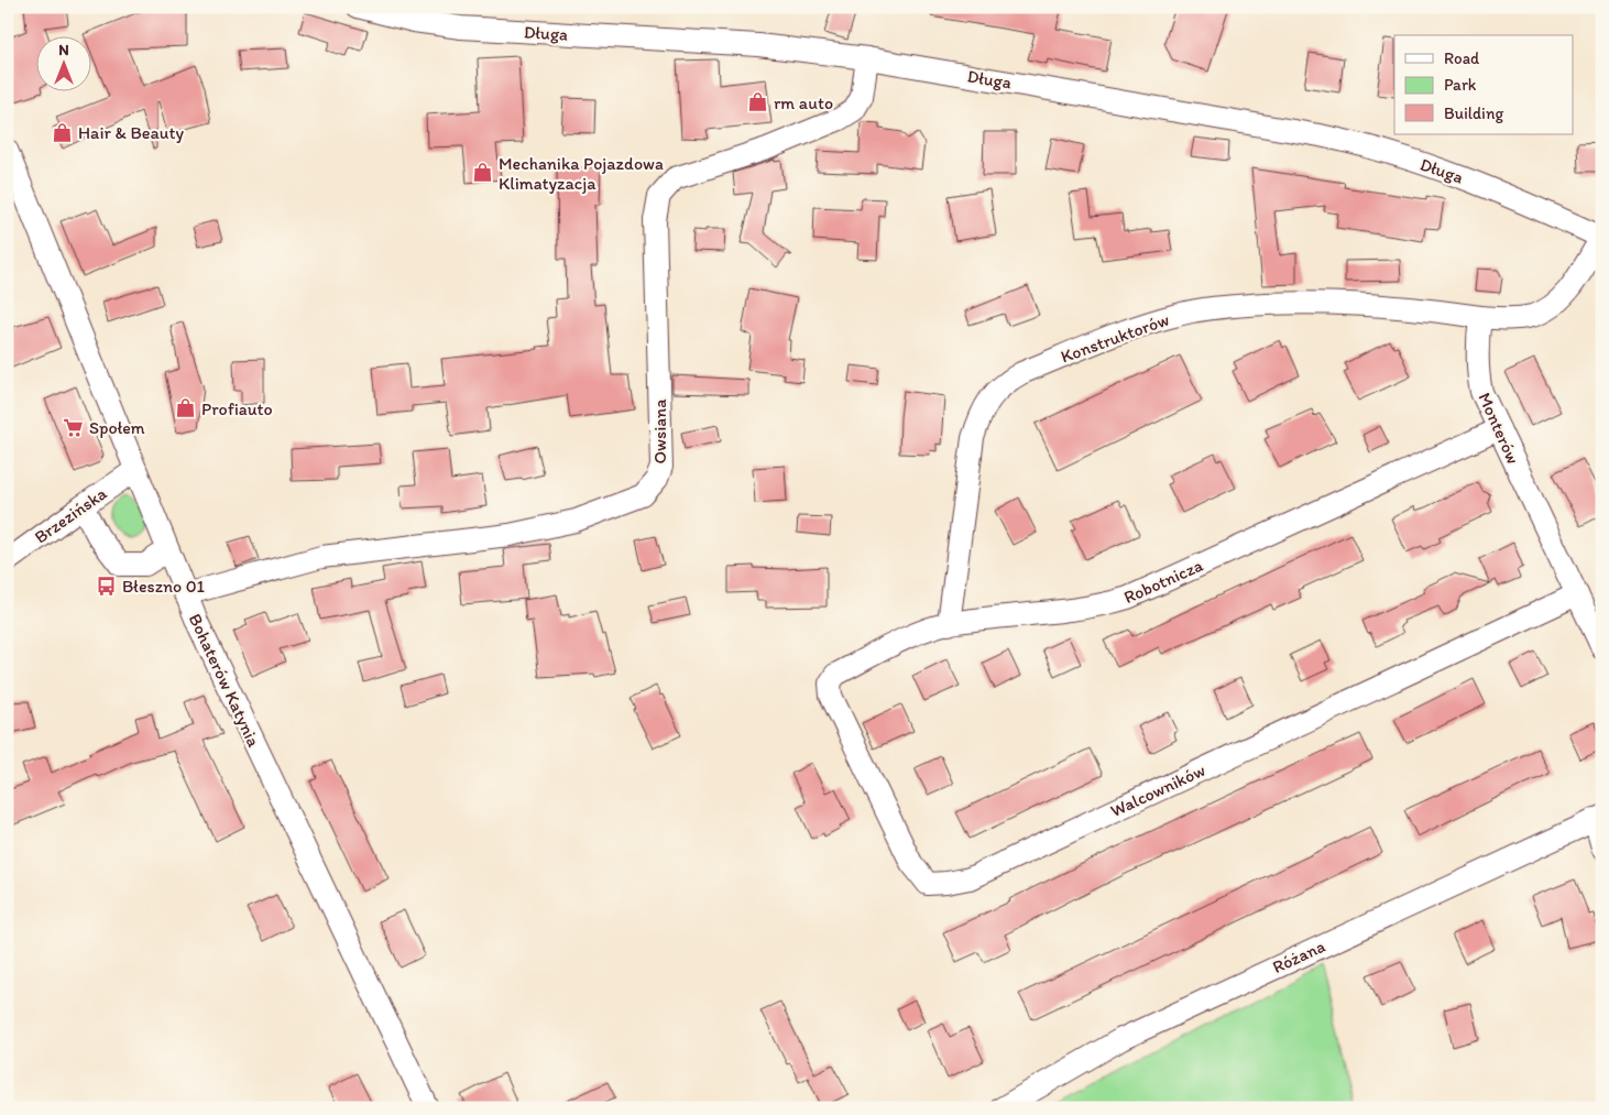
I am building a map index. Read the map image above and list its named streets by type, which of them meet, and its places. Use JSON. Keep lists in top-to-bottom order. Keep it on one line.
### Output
{"streets":{"street":["Długa","Konstruktorów","Monterów","Owsiana","Brzezińska","Robotnicza","Bohaterów Katynia","Walcowników","Różana"]},"crossings":[["Długa","Owsiana"],["Konstruktorów","Monterów"],["Konstruktorów","Robotnicza"],["Monterów","Robotnicza"],["Monterów","Walcowników"],["Owsiana","Bohaterów Katynia"],["Brzezińska","Bohaterów Katynia"],["Robotnicza","Walcowników"]],"places":{"shop":["rm auto","Hair & Beauty","Mechanika Pojazdowa Klimatyzacja","Profiauto"],"supermarket":["Społem"],"bus stop":["Błeszno 01"]},"legend":["Road","Park","Building"],"north":"top"}
